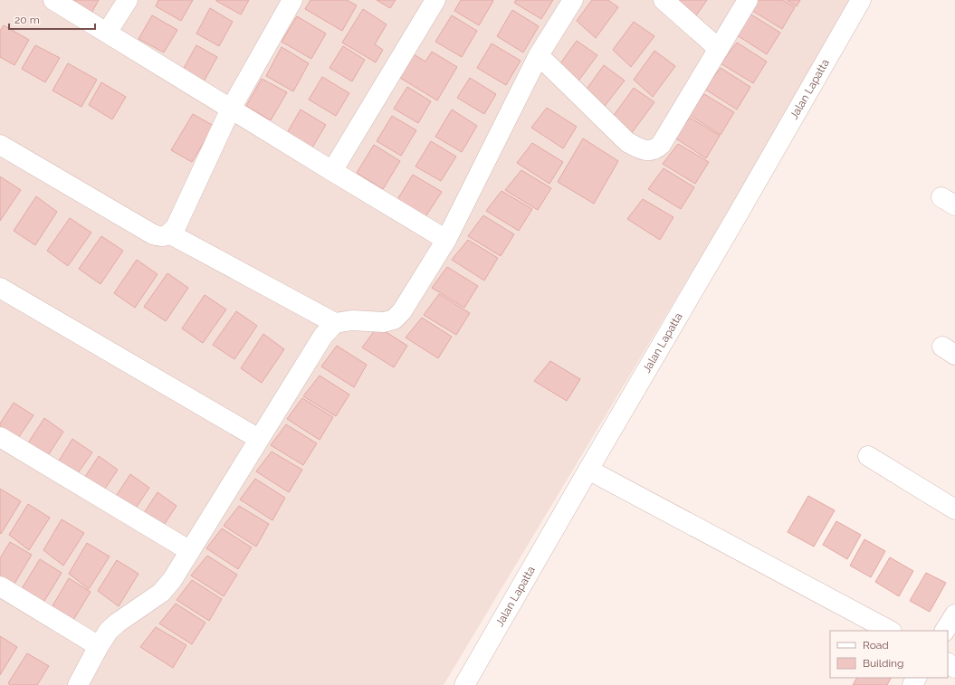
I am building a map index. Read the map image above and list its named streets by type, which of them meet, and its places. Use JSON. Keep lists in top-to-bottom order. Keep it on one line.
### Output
{"streets":{"street":["Jalan Lapatta"]},"legend":["Road","Building"],"scale_bar":"20 m"}
